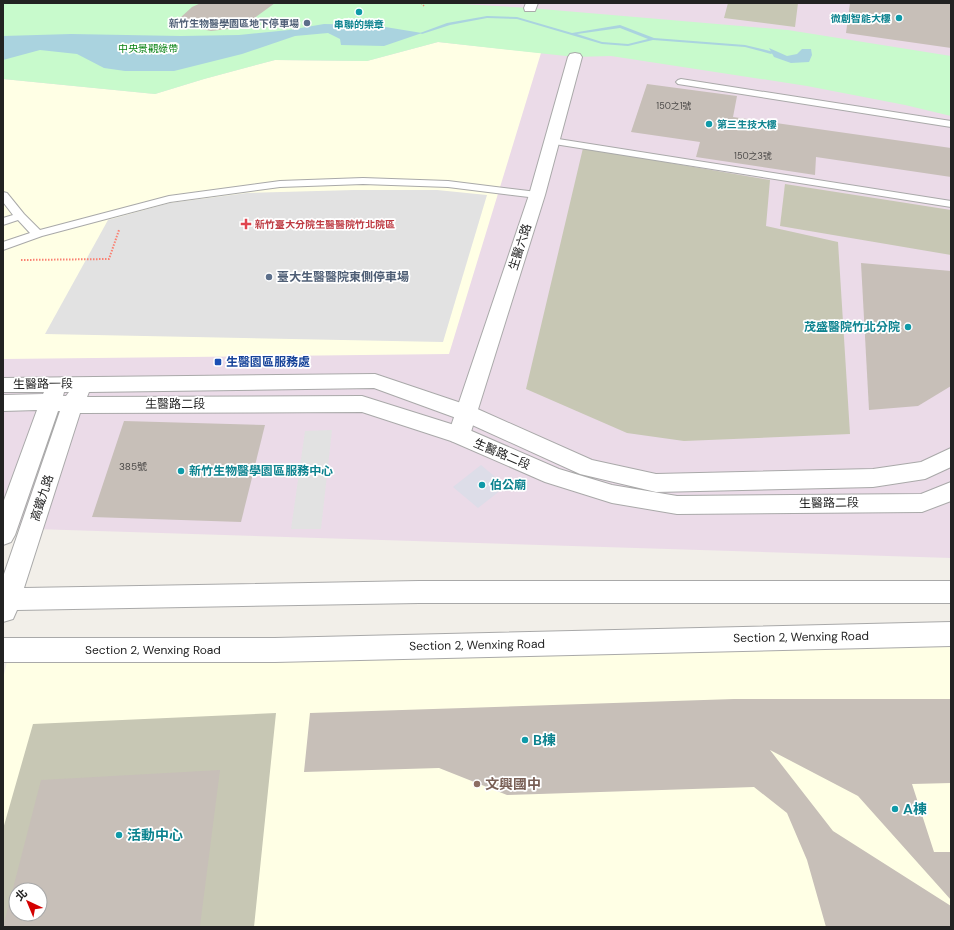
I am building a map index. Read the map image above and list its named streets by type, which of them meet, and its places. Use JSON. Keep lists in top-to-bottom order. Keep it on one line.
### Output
{"streets":{"street":["生醫六路","生醫路一段","生醫路二段","高鐵九路","Section 2, Wenxing Road"]},"crossings":[["生醫六路","生醫路二段"],["生醫路一段","生醫路二段"],["生醫路一段","高鐵九路"],["生醫路二段","高鐵九路"]],"parks":["中央景觀綠帶"],"places":{"other":["串聯的樂章","微創智能大樓","新竹生物醫學園區地下停車場","第三生技大樓","臺大生醫醫院東側停車場","茂盛醫院竹北分院","新竹生物醫學園區服務中心","伯公廟","B棟","文興國中","A棟","活動中心"],"health":["新竹臺大分院生醫醫院竹北院區"],"transit":["生醫園區服務處"]},"house_numbers":["150之1號","150之3號","385號"],"north":"top left"}
